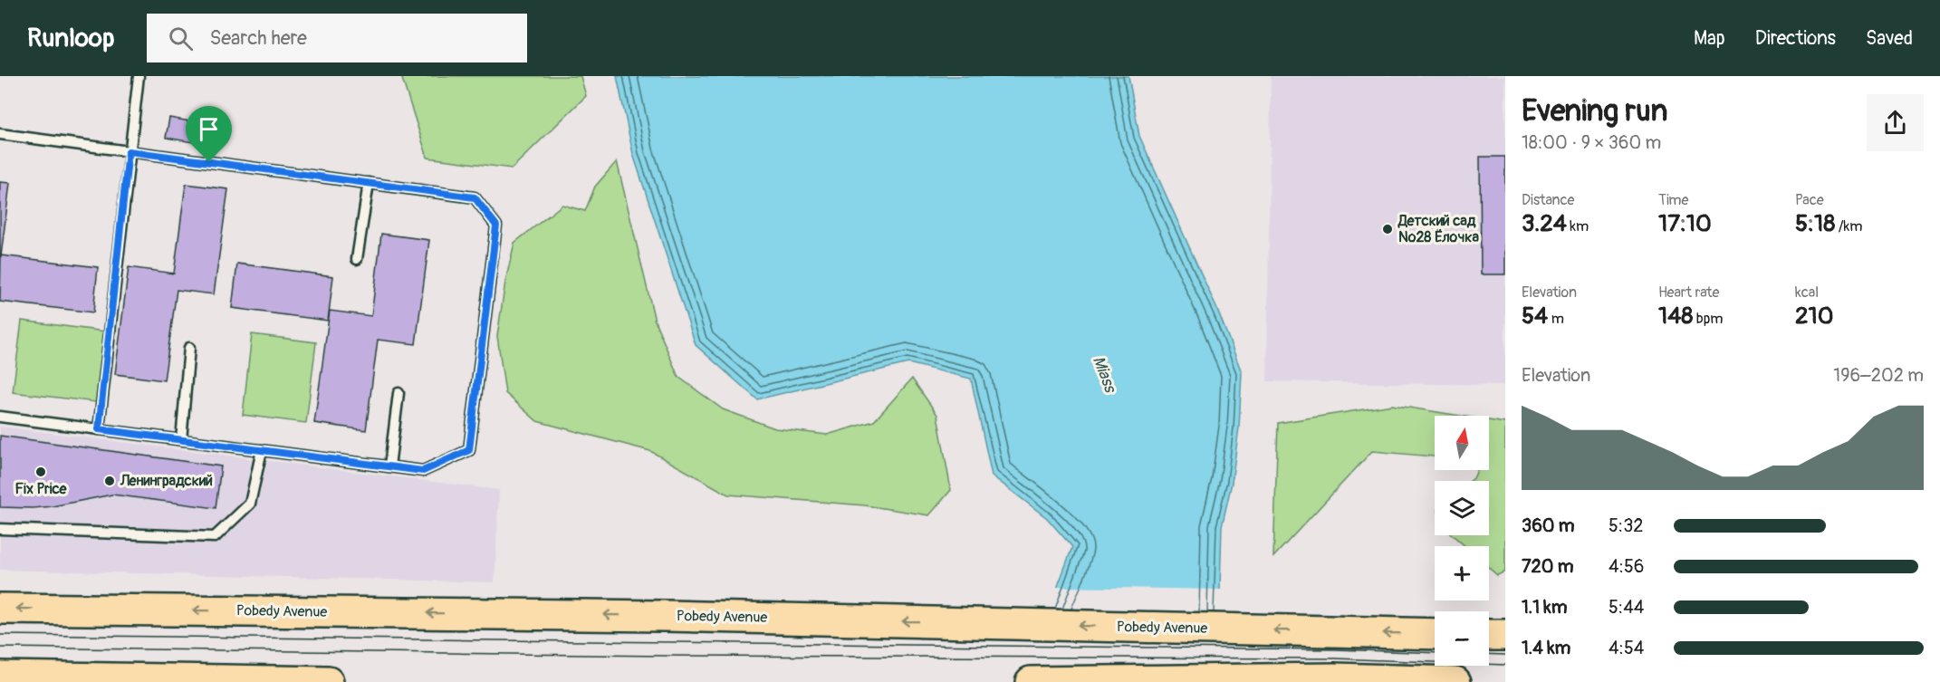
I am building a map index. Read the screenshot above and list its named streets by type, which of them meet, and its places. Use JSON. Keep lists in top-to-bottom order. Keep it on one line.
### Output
{"streets":{"main road":["Pobedy Avenue"]},"water":["Miass"],"places":["Детский сад №28 Ёлочка","Fix Price","Ленинградский"],"north":"top","page":{"header":"Runloop","search":"Search here","nav":["Map","Directions","Saved"],"heading":["Evening run","18:00 · 9 × 360 m"],"stats":[["Distance","3.24 km"],["Time","17:10"],["Pace","5:18 /km"],["Elevation","54 m"],["Heart rate","148 bpm"],["kcal","210"]],"chart":["Elevation","196–202 m"],"map_buttons":["+","−"],"list":[{"name":"360 m","note":"5:32"},{"name":"720 m","note":"4:56"},{"name":"1.1 km","note":"5:44"},{"name":"1.4 km","note":"4:54"}]}}
